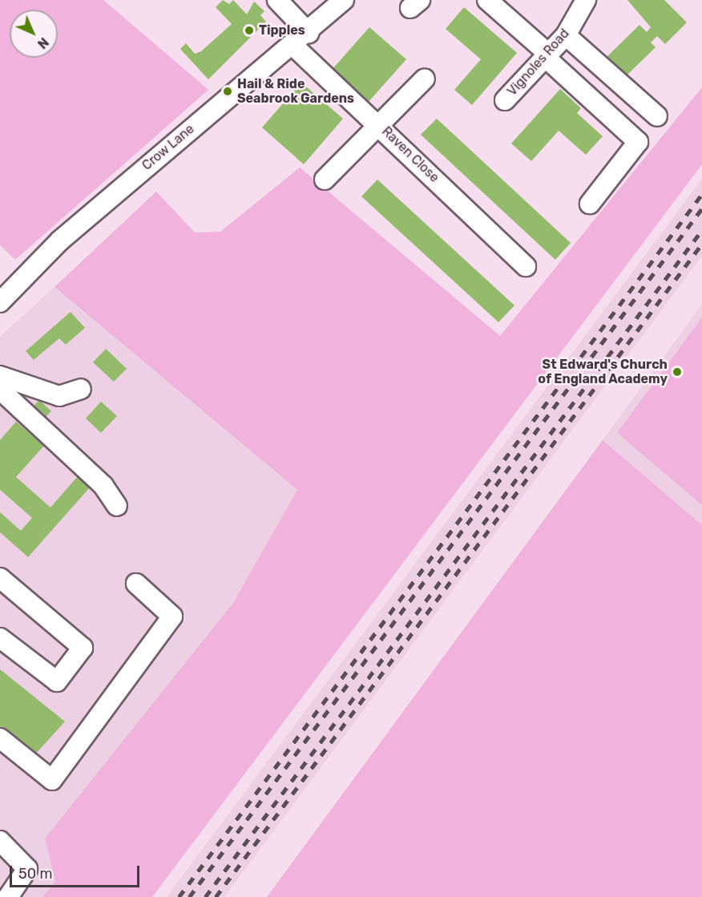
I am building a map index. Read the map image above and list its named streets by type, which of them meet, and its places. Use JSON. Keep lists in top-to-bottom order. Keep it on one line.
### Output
{"streets":{"street":["Vignoles Road","Crow Lane","Raven Close"]},"crossings":[["Crow Lane","Raven Close"]],"places":["Tipples","Hail & Ride Seabrook Gardens","St Edward's Church of England Academy"],"scale_bar":"50 m","north":"bottom right"}
